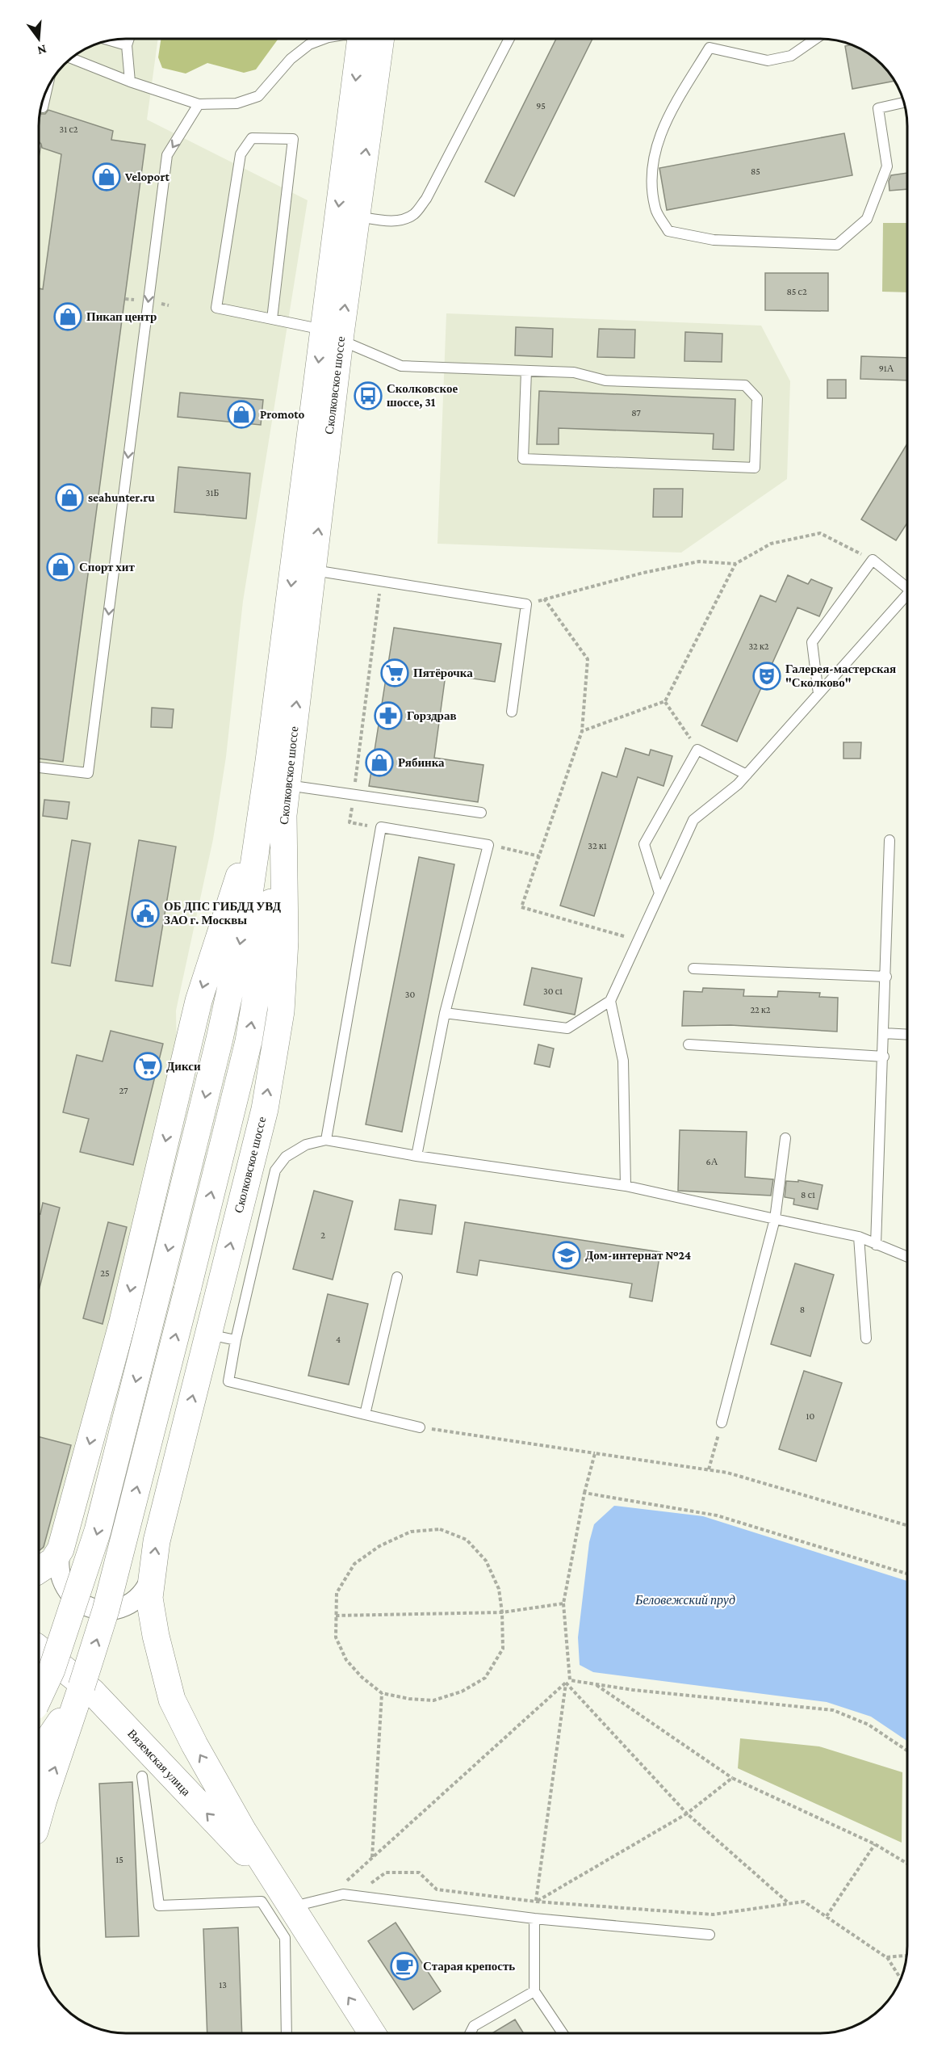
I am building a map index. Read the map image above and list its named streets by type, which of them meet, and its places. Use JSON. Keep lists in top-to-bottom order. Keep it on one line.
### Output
{"streets":{"main road":["Сколковское шоссе","Вяземская улица"]},"crossings":[["Сколковское шоссе","Вяземская улица"]],"one_way":["Вяземская улица"],"water":["Беловежский пруд"],"places":{"shop":["Veloport","Пикап центр","Promoto","seahunter.ru","Спорт хит","Рябинка"],"bus stop":["Сколковское шоссе, 31"],"supermarket":["Пятёрочка","Дикси"],"theatre":["Галерея-мастерская \"Сколково\""],"pharmacy":["Горздрав"],"public building":["ОБ ДПС ГИБДД УВД ЗАО г. Москвы"],"school or university":["Дом-интернат №24"],"cafe":["Старая крепость"]},"house_numbers":["95","31 с2","85","85 с2","91А","87","31Б","32 к2","32 к1","30 с1","30","22 к2","27","6А","8 с1","2","25","8","4","10","15","13"],"north":"bottom"}
